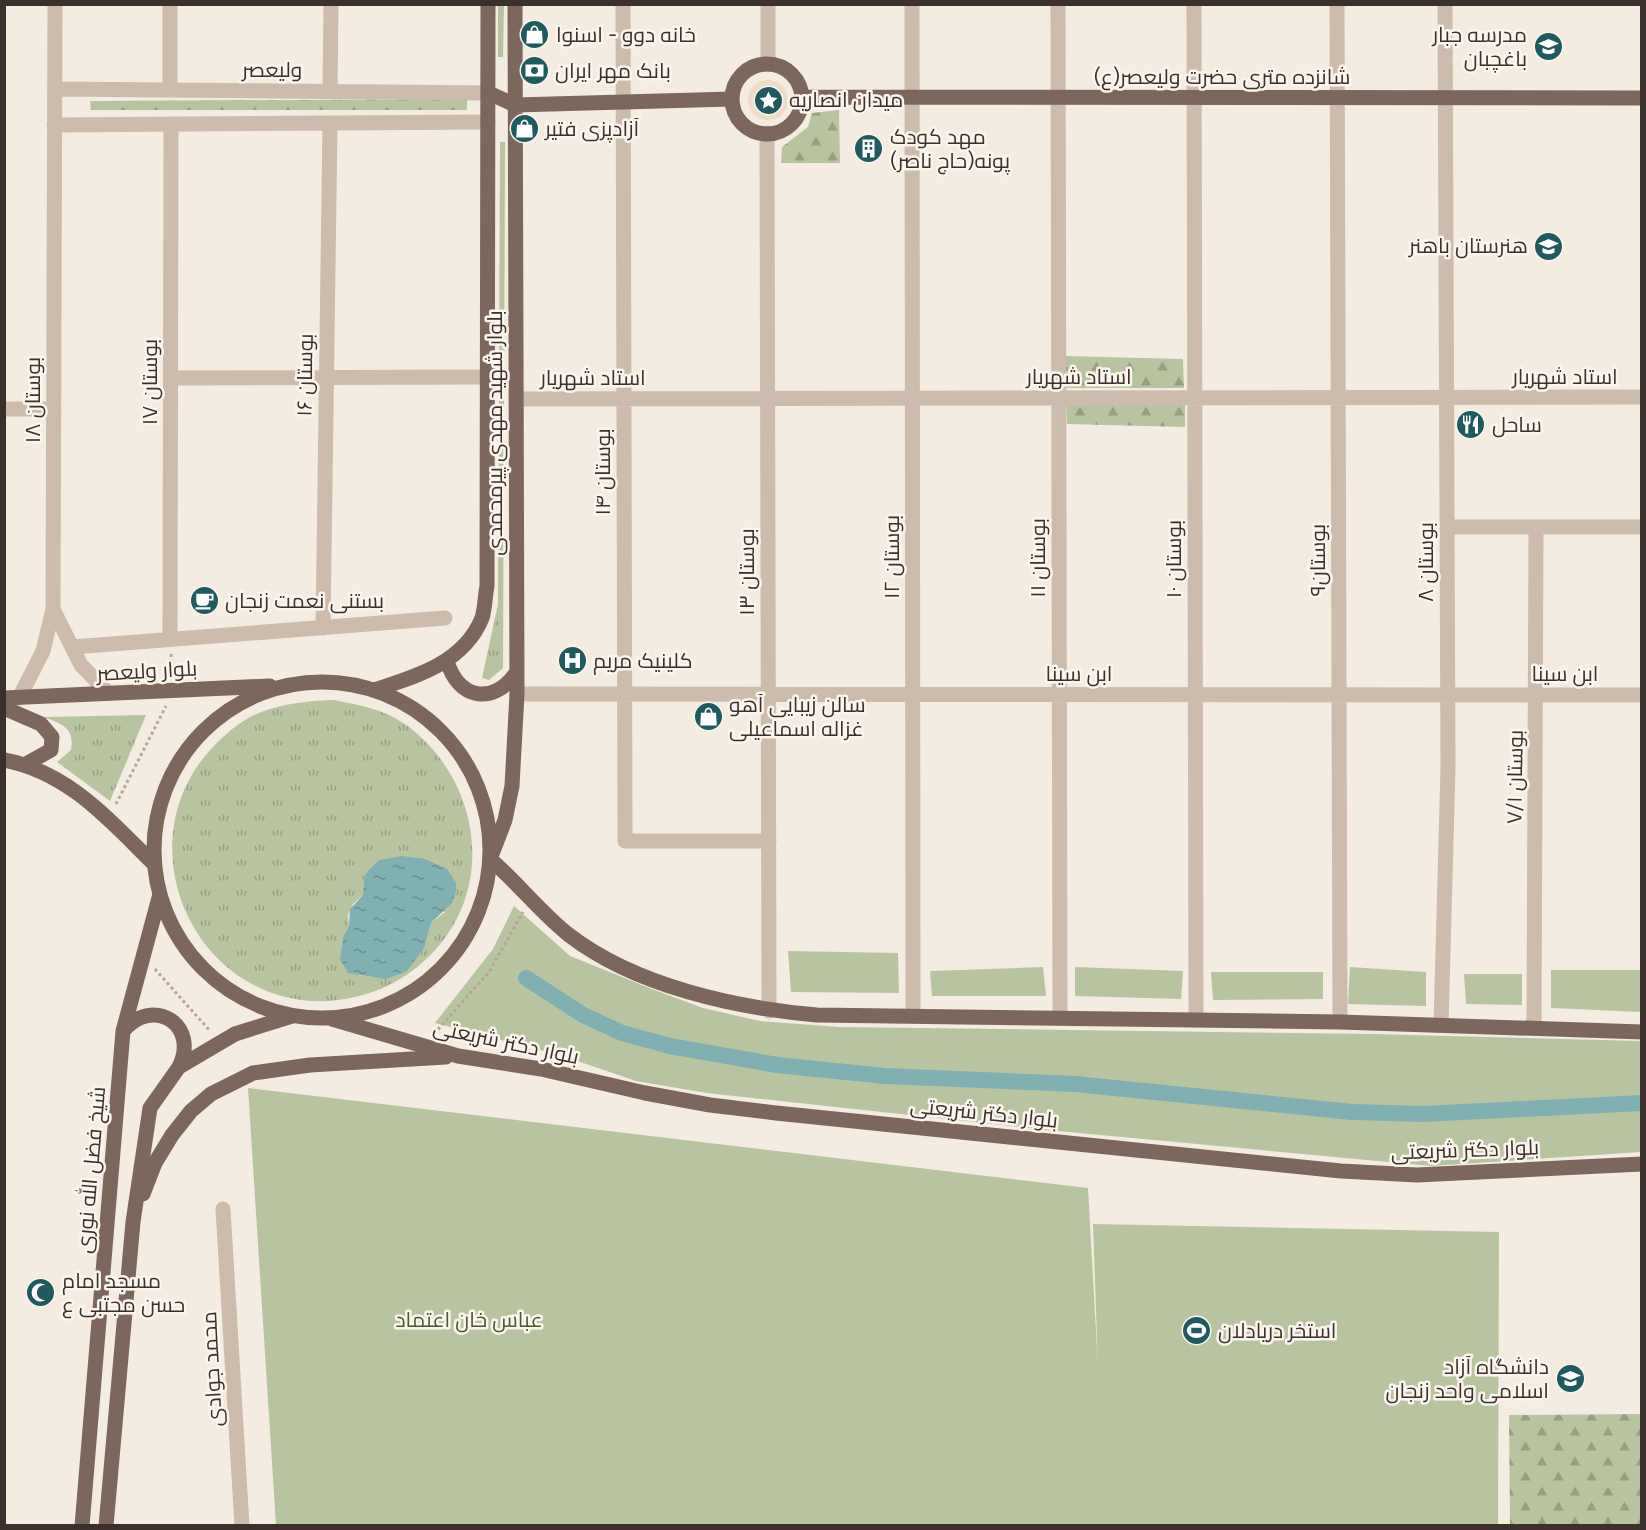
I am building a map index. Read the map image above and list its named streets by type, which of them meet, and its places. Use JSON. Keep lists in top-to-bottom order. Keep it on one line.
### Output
{"streets":{"main road":["شانزده متری حضرت ولیعصر(ع)","بلوار شهید مهدی پیرمحمدی","بلوار ولیعصر","بلوار دکتر شریعتی","شیخ فضل الله نوری"],"street":["ولیعصر","بوستان ۱۶","استاد شهریار","بوستان ۱۷","بوستان ۱۸","بوستان ۱۴","بوستان ۱۲","بوستان ۱۱","بوستان ۱۰","بوستان۹","بوستان ۸","بوستان ۱۳","ابن سینا","بوستان ۷/۱","محمد جوادی"]},"crossings":[["ولیعصر","بوستان ۱۸"],["ولیعصر","بلوار شهید مهدی پیرمحمدی"],["شانزده متری حضرت ولیعصر(ع)","بوستان ۱۲"],["شانزده متری حضرت ولیعصر(ع)","بوستان ۱۱"],["شانزده متری حضرت ولیعصر(ع)","بوستان ۱۰"],["شانزده متری حضرت ولیعصر(ع)","بوستان۹"],["شانزده متری حضرت ولیعصر(ع)","بوستان ۸"],["شانزده متری حضرت ولیعصر(ع)","بوستان ۱۳"],["استاد شهریار","بلوار شهید مهدی پیرمحمدی"],["استاد شهریار","بوستان ۱۴"],["استاد شهریار","بوستان ۱۲"],["استاد شهریار","بوستان ۱۱"],["استاد شهریار","بوستان ۱۰"],["استاد شهریار","بوستان۹"],["استاد شهریار","بوستان ۸"],["استاد شهریار","بوستان ۱۳"],["بوستان ۱۸","بلوار ولیعصر"],["بلوار شهید مهدی پیرمحمدی","ابن سینا"],["بوستان ۱۴","بوستان ۱۳"],["بوستان ۱۴","ابن سینا"],["بوستان ۱۲","ابن سینا"],["بوستان ۱۱","ابن سینا"],["بوستان ۱۰","ابن سینا"],["بوستان۹","ابن سینا"],["بوستان ۸","ابن سینا"],["بوستان ۱۳","ابن سینا"],["ابن سینا","بوستان ۷/۱"]],"parks":["عباس خان اعتماد"],"places":{"shop":["خانه دوو - اسنوا","آزادپزی فتیر","سالن زیبایی آهو غزاله اسماعیلی"],"school or university":["مدرسه جبار باغچبان","هنرستان باهنر","دانشگاه آزاد اسلامی واحد زنجان"],"bank":["بانک مهر ایران"],"place":["میدان انصاریه"],"building":["مهد کودک پونه(حاج ناصر)"],"restaurant":["ساحل"],"cafe":["بستنی نعمت زنجان"],"hospital":["کلینیک مریم"],"mosque":["مسجد امام حسن مجتبی ع"],"sports":["استخر دریادلان"]}}
